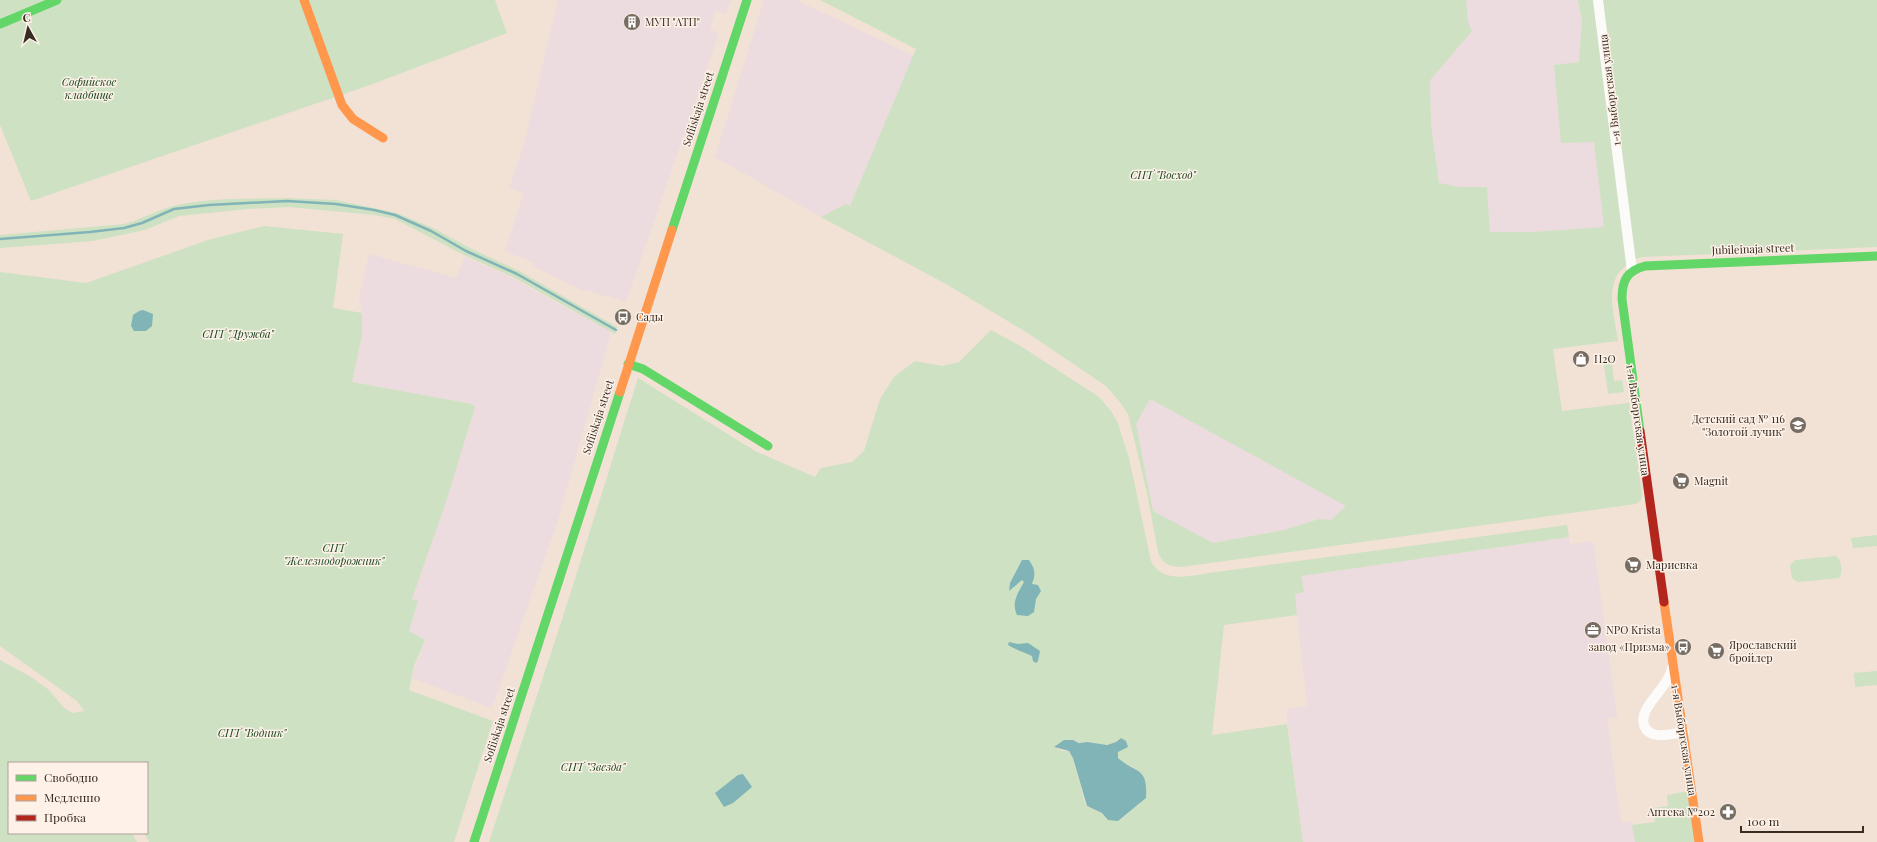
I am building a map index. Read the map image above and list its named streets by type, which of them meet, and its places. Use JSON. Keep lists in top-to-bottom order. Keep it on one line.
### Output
{"streets":{"street":["1-я Выборгская улица","Sofiiskaja street","Jubileinaja street"]},"crossings":[["1-я Выборгская улица","Jubileinaja street"]],"parks":["Софийское кладбище","СНТ \"Восход\"","СНТ \"Дружба\"","СНТ \"Железнодорожник\"","СНТ \"Водник\"","СНТ \"Звезда\""],"places":{"building":["МУП \"АТП\""],"bus stop":["Сады","завод «Призма»"],"shop":["H2O"],"school or university":["Детский сад № 116 \"Золотой лучик\""],"supermarket":["Magnit","Мариевка","Ярославский бройлер"],"office":["NPO Krista"],"pharmacy":["Аптека №202"]},"legend":["Свободно","Медленно","Пробка"],"scale_bar":"100 m","north":"top"}
